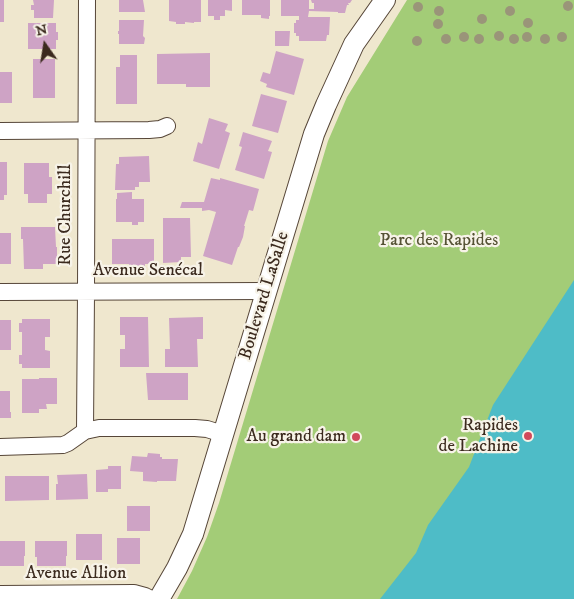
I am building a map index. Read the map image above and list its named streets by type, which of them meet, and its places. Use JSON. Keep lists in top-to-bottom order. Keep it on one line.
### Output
{"streets":{"main road":["Boulevard LaSalle"],"street":["Rue Churchill","Avenue Senécal","Avenue Allion"]},"crossings":[["Rue Churchill","Avenue Senécal"],["Avenue Senécal","Boulevard LaSalle"]],"parks":["Parc des Rapides"],"places":["Rapides de Lachine","Au grand dam"],"north":"top"}
